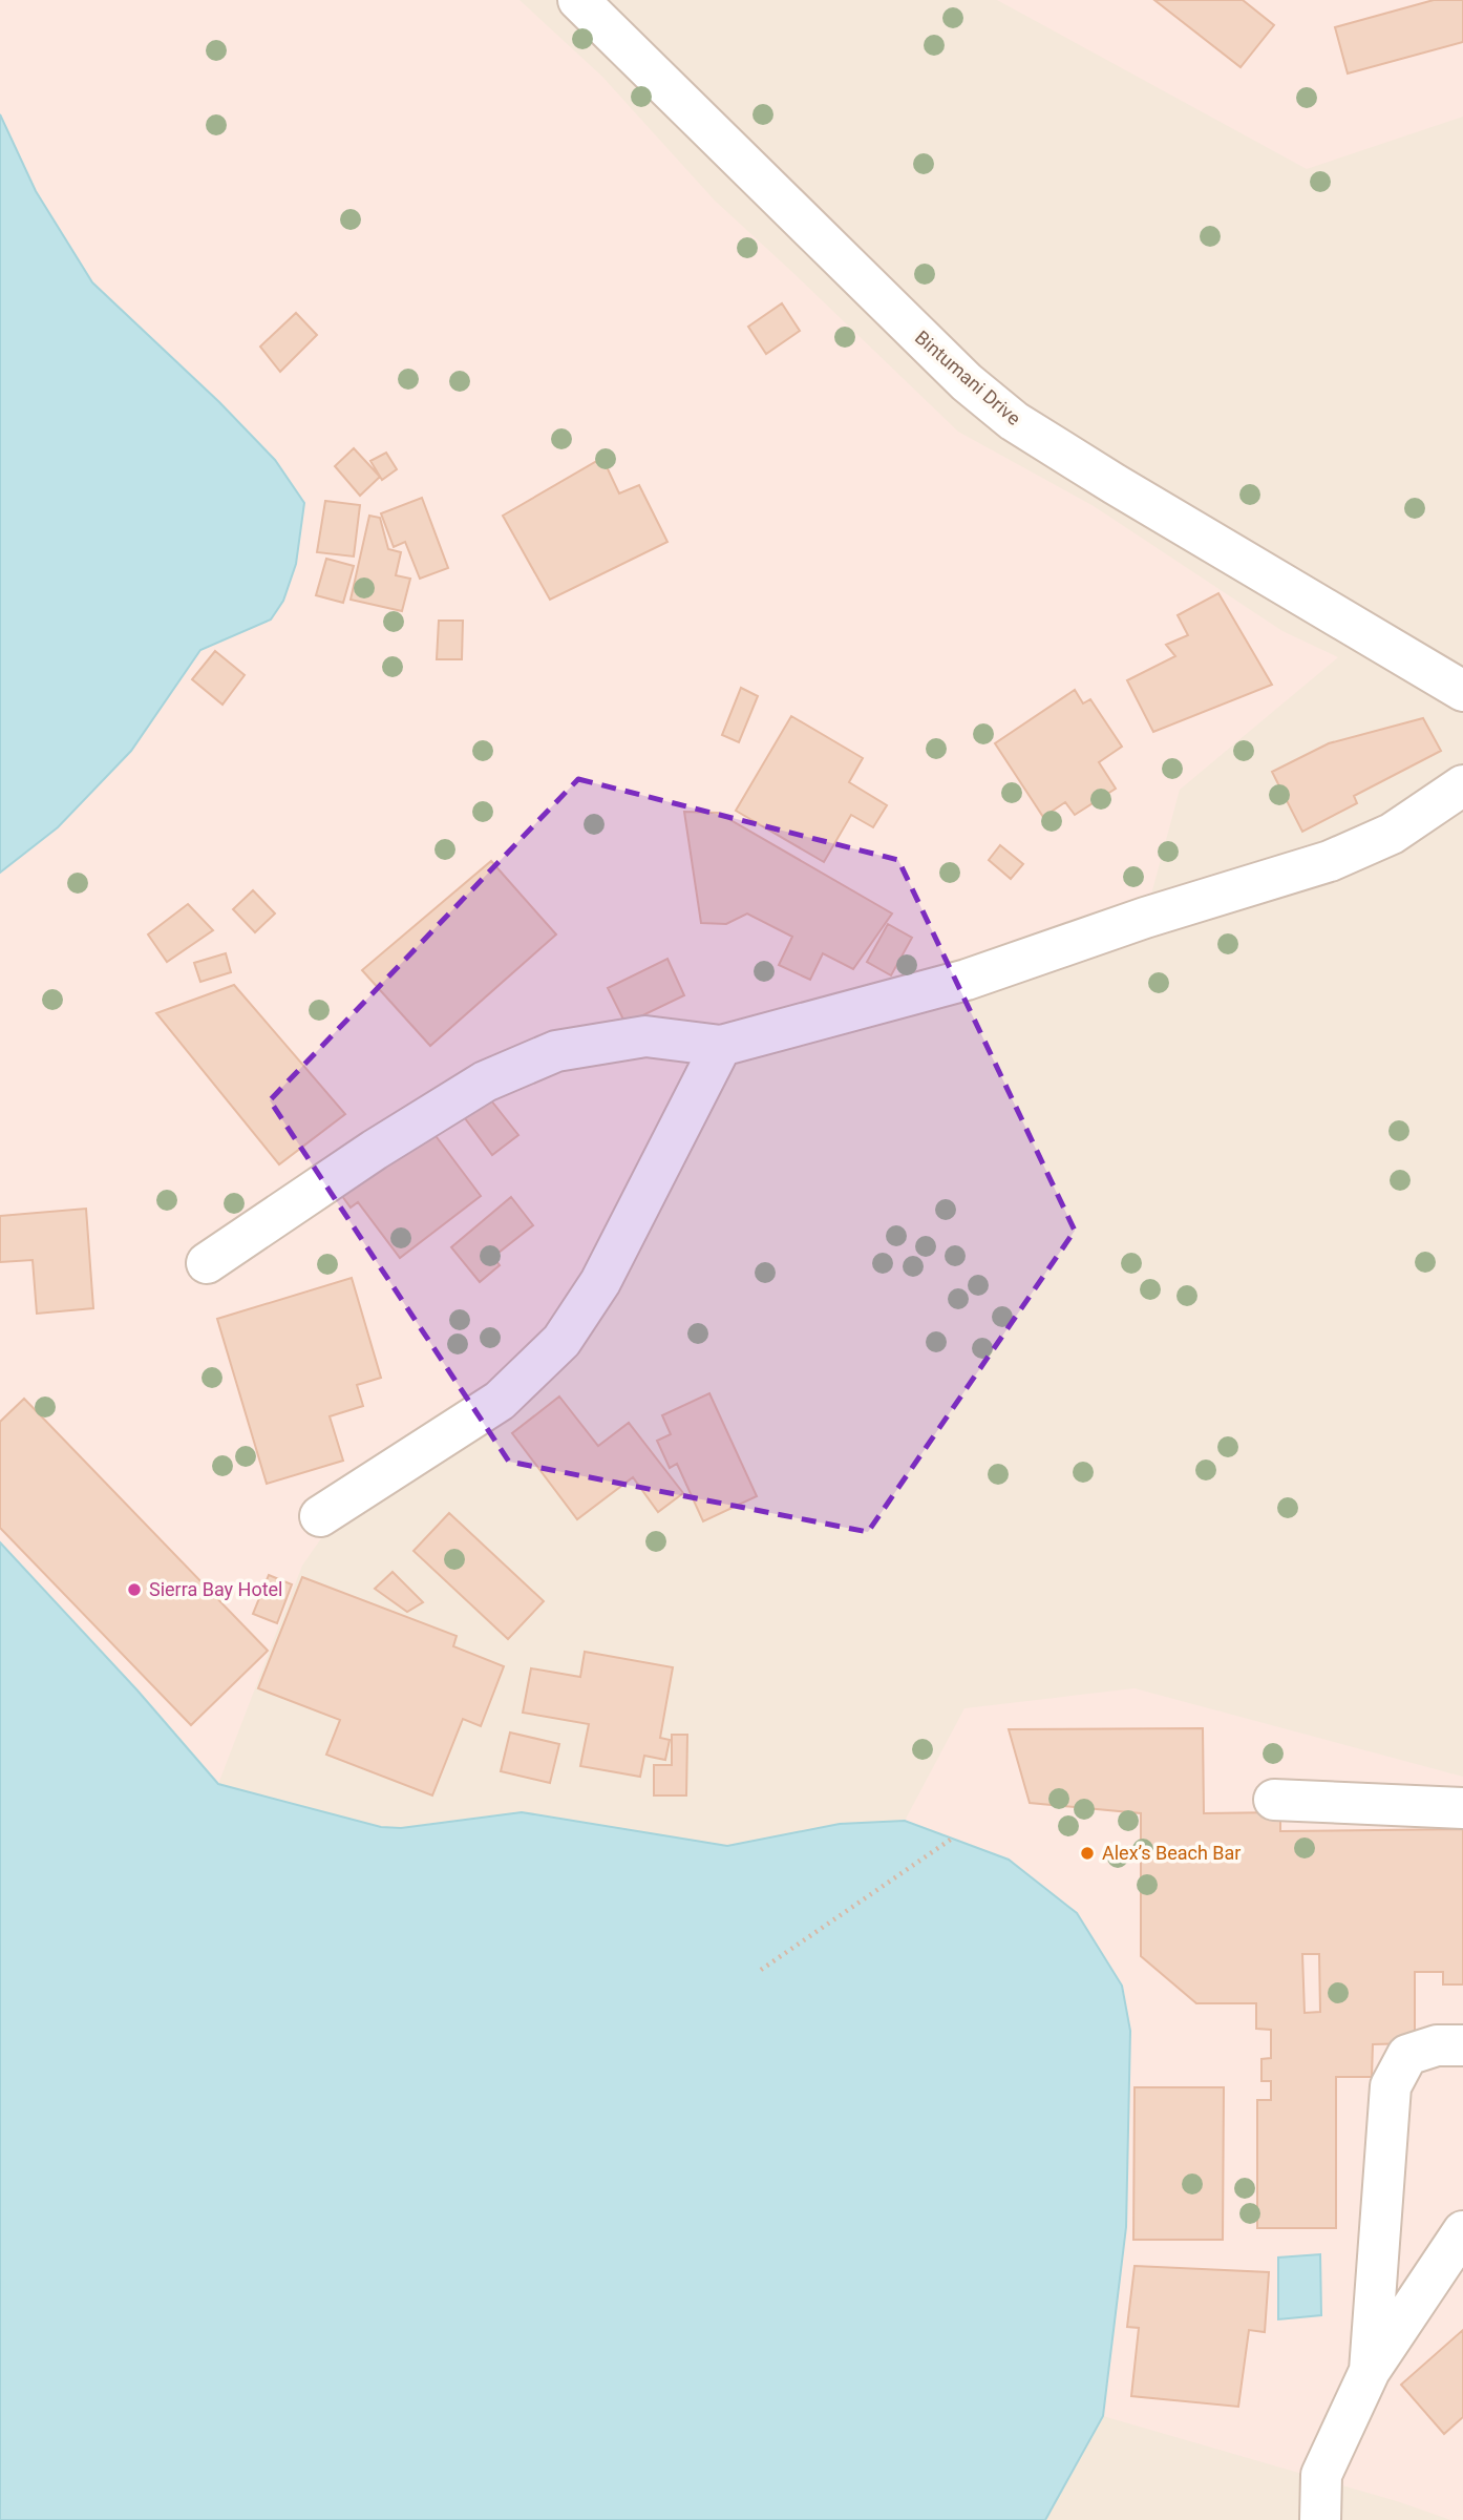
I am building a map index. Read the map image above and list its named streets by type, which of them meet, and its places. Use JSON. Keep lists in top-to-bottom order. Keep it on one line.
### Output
{"streets":{"street":["Bintumani Drive"]},"places":["Sierra Bay Hotel","Alex’s Beach Bar"]}
